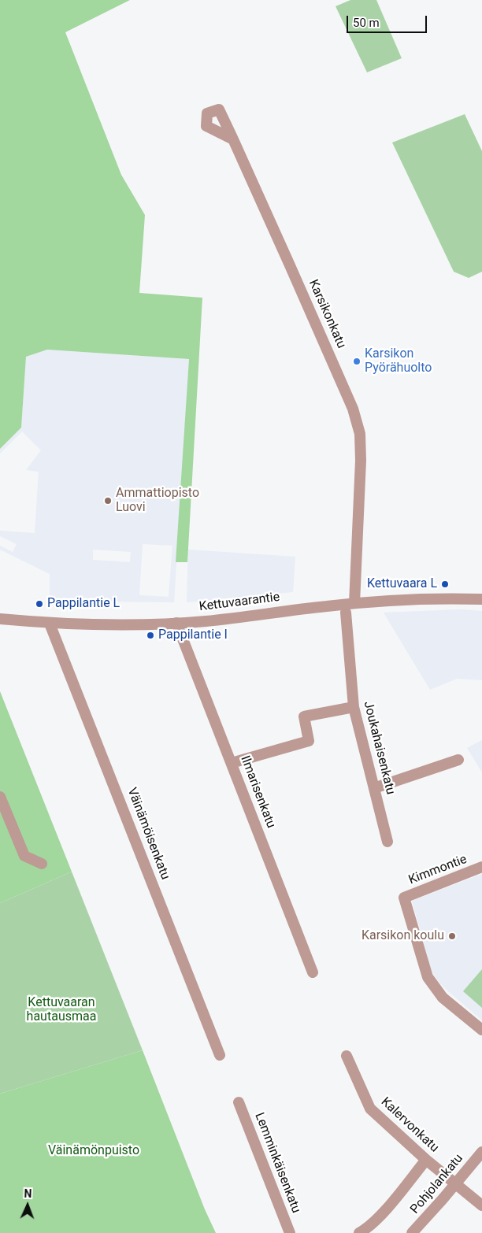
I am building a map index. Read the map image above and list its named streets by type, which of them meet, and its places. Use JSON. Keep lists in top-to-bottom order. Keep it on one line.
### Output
{"streets":{"street":["Karsikonkatu","Kettuvaarantie","Joukahaisenkatu","Ilmarisenkatu","Väinämöisenkatu","Kimmontie","Kalervonkatu","Lemminkäisenkatu","Pohjolankatu"]},"crossings":[["Karsikonkatu","Kettuvaarantie"],["Kettuvaarantie","Ilmarisenkatu"],["Kettuvaarantie","Väinämöisenkatu"],["Kalervonkatu","Pohjolankatu"]],"parks":["Kettuvaaran hautausmaa","Väinämönpuisto"],"places":["Karsikon Pyörähuolto","Ammattiopisto Luovi","Kettuvaara L","Pappilantie L","Pappilantie I","Karsikon koulu"],"scale_bar":"50 m","north":"top"}
